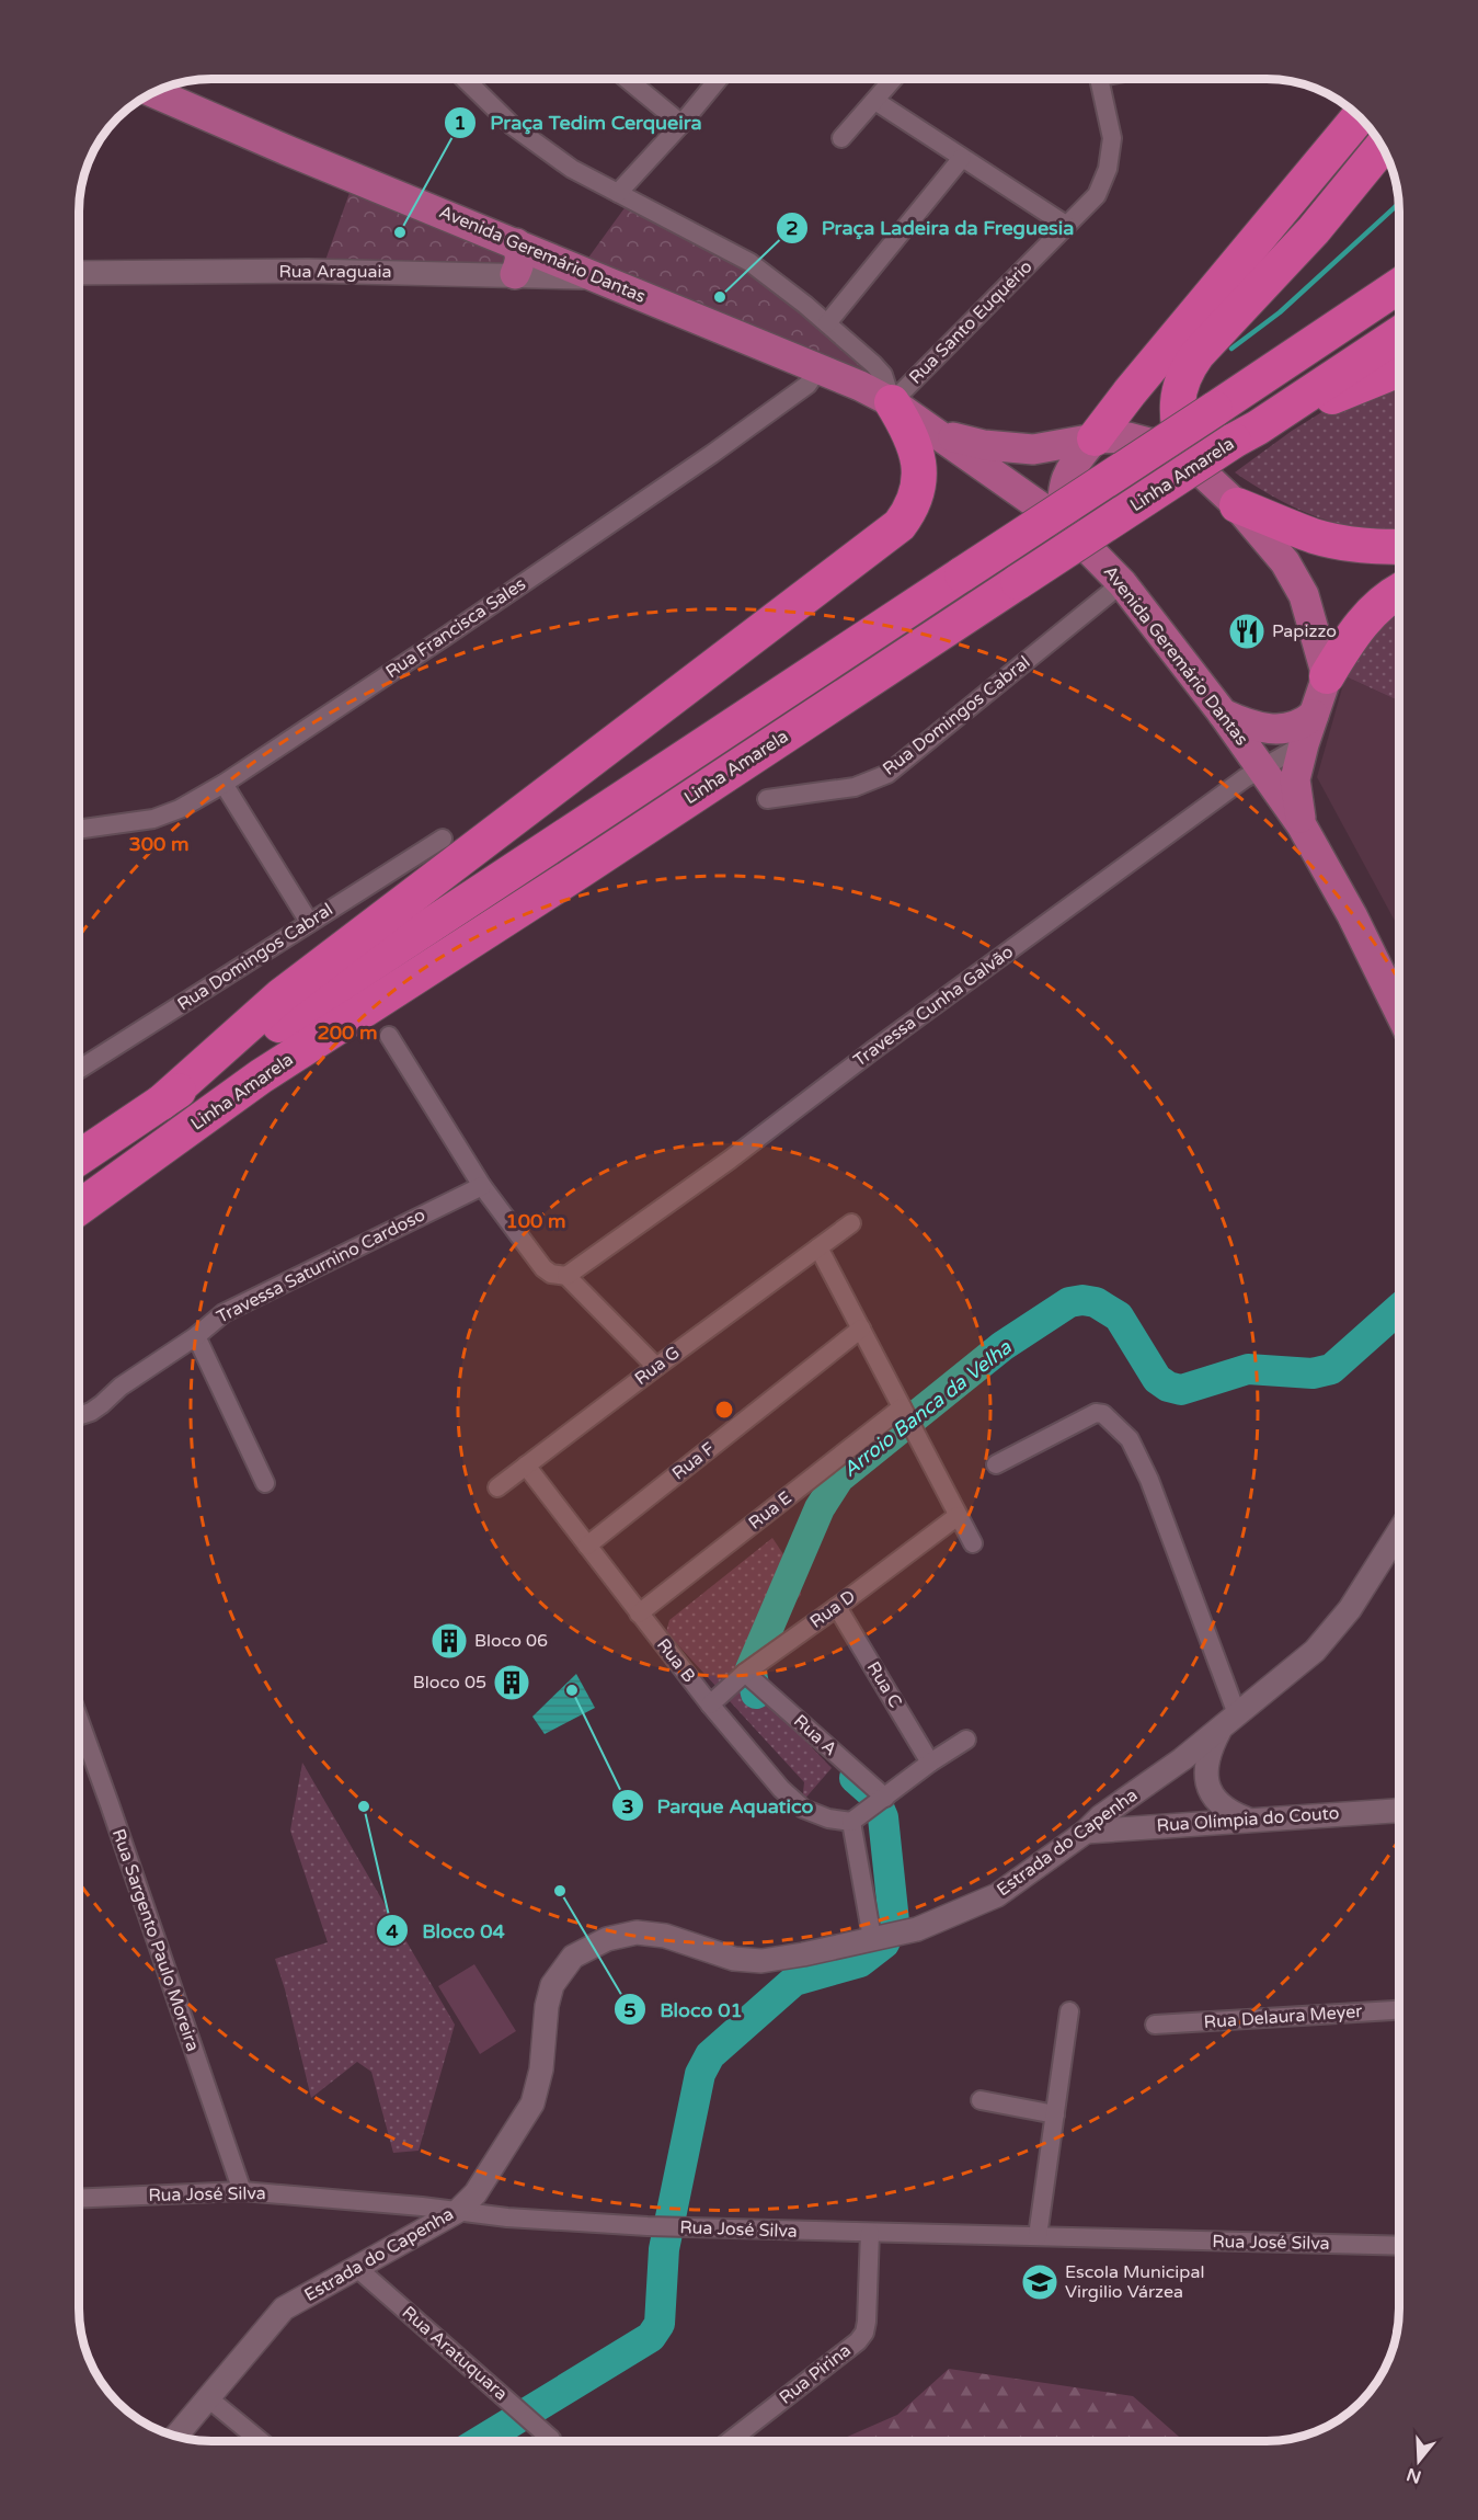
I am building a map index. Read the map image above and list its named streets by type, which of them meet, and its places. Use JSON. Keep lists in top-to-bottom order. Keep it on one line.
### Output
{"streets":{"highway":["Linha Amarela"],"main road":["Avenida Geremário Dantas"],"street":["Rua Araguaia","Rua Santo Euquério","Rua Francisca Sales","Rua Domingos Cabral","Travessa Cunha Galvão","Travessa Saturnino Cardoso","Rua G","Rua F","Rua E","Rua D","Rua B","Rua C","Rua A","Rua Olímpia do Couto","Estrada do Capenha","Rua Sargento Paulo Moreira","Rua Delaura Meyer","Rua José Silva","Rua Aratuquara","Rua Pirina"]},"crossings":[["Avenida Geremário Dantas","Rua Araguaia"],["Avenida Geremário Dantas","Rua Santo Euquério"],["Avenida Geremário Dantas","Rua Francisca Sales"],["Avenida Geremário Dantas","Rua Domingos Cabral"],["Avenida Geremário Dantas","Travessa Cunha Galvão"],["Rua G","Rua B"],["Rua F","Rua B"],["Rua E","Rua B"],["Rua D","Rua B"],["Rua D","Rua C"],["Rua D","Rua A"],["Rua Olímpia do Couto","Estrada do Capenha"],["Estrada do Capenha","Rua José Silva"],["Estrada do Capenha","Rua Aratuquara"],["Rua Sargento Paulo Moreira","Rua José Silva"],["Rua José Silva","Rua Pirina"]],"water":["Arroio Banca da Velha"],"places":{"other":["Praça Tedim Cerqueira","Praça Ladeira da Freguesia","Parque Aquatico","Bloco 04","Bloco 01"],"restaurant":["Papizzo"],"building":["Bloco 06","Bloco 05"],"school or university":["Escola Municipal Virgilio Várzea"]},"north":"bottom","rings":["300 m","200 m","100 m"]}
